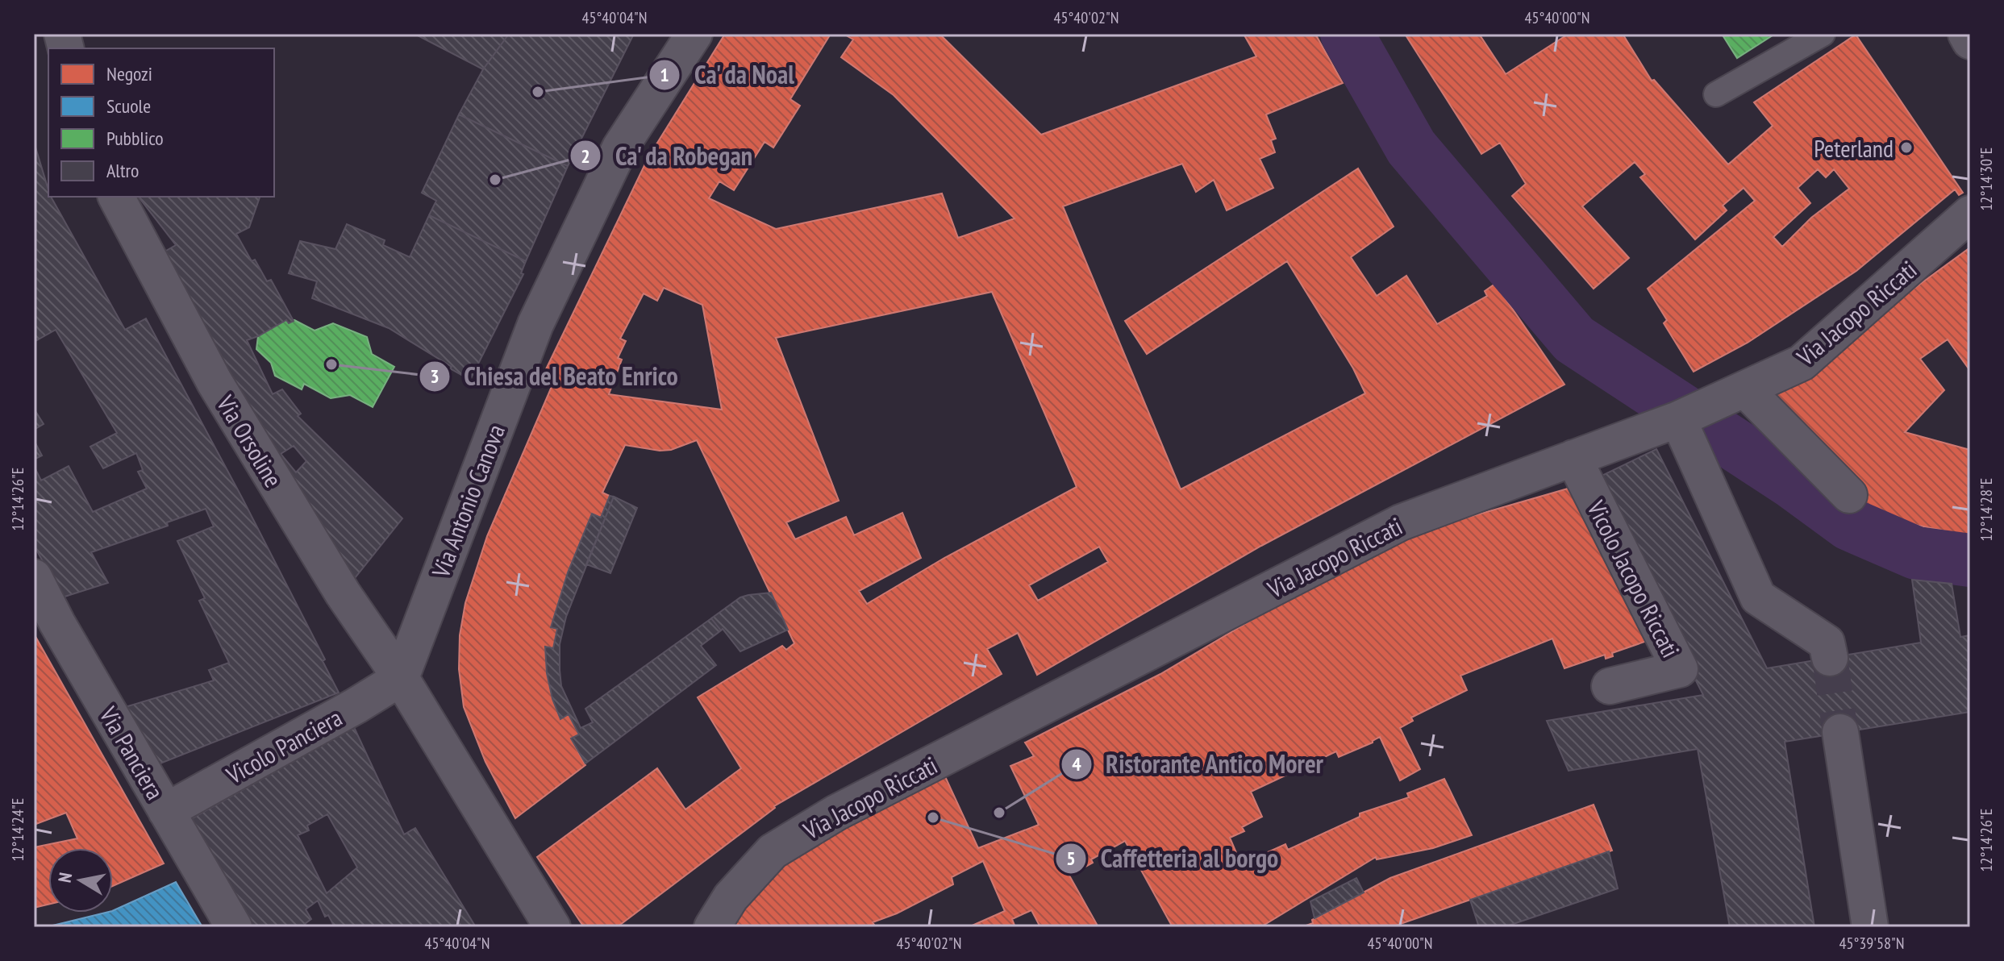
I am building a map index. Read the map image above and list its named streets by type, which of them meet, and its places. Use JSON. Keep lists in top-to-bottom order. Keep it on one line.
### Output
{"streets":{"street":["Via Jacopo Riccati","Via Orsoline","Via Antonio Canova","Vicolo Jacopo Riccati","Vicolo Panciera","Via Panciera"]},"crossings":[["Via Jacopo Riccati","Vicolo Jacopo Riccati"],["Via Orsoline","Via Antonio Canova"],["Via Orsoline","Vicolo Panciera"],["Via Antonio Canova","Vicolo Panciera"],["Vicolo Panciera","Via Panciera"]],"places":["Ca' da Noal","Peterland","Ca' da Robegan","Chiesa del Beato Enrico","Ristorante Antico Morer","Caffetteria al borgo"],"legend":["Negozi","Scuole","Pubblico","Altro"],"north":"left","coordinates":["45°40'04\"N","45°40'02\"N","45°40'00\"N","12°14'30\"E","12°14'26\"E","12°14'28\"E","12°14'24\"E","45°39'58\"N"]}
